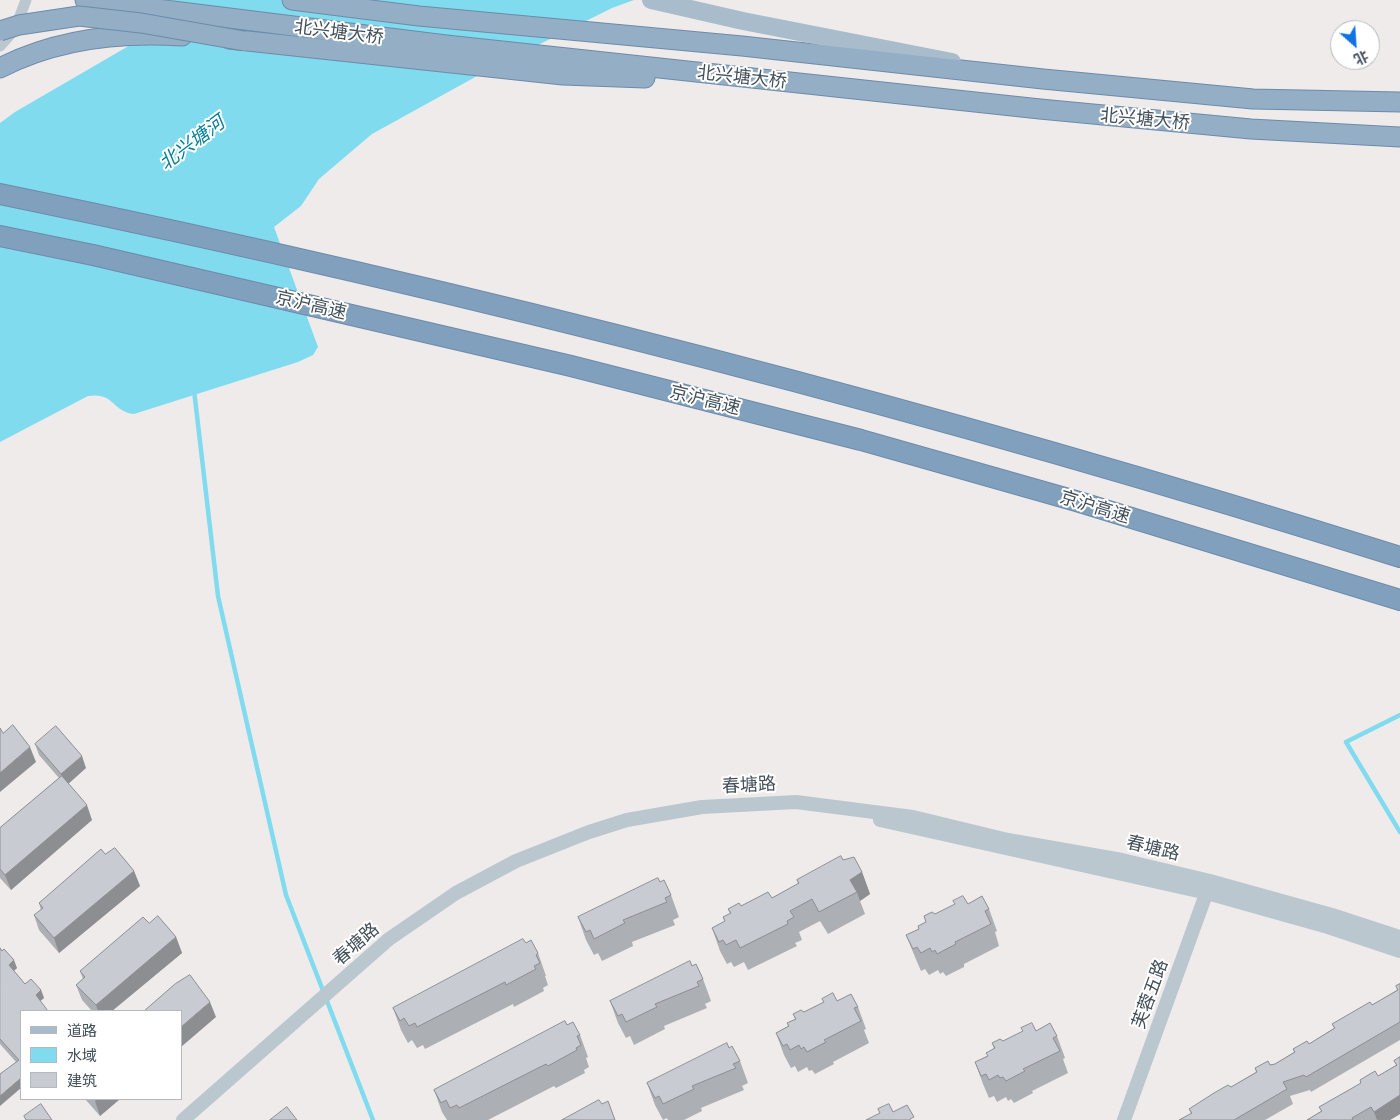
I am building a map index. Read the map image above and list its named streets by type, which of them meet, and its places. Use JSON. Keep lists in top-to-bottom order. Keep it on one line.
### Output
{"streets":{"highway":["北兴塘大桥","京沪高速"],"street":["春塘路","芙蓉五路"]},"crossings":[["春塘路","芙蓉五路"]],"water":["北兴塘河"],"legend":["道路","水域","建筑"],"north":"bottom right"}
